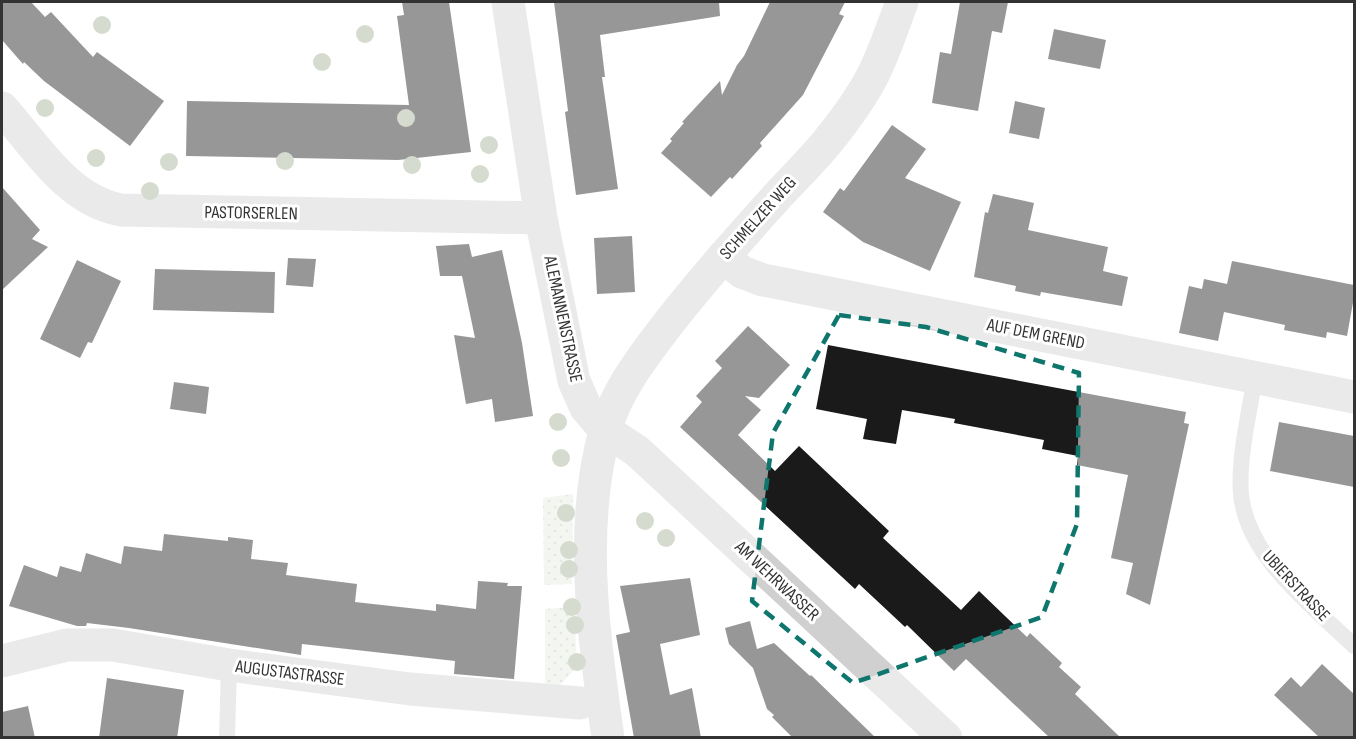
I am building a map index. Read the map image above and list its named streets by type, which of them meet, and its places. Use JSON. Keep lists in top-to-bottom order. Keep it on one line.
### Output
{"streets":{"street":["PASTORSERLEN","SCHMELZER WEG","ALEMANNENSTRASSE","AUF DEM GREND","AM WEHRWASSER","AUGUSTASTRASSE"],"lane":["UBIERSTRASSE"]},"crossings":[["PASTORSERLEN","ALEMANNENSTRASSE"],["SCHMELZER WEG","ALEMANNENSTRASSE"],["SCHMELZER WEG","AUF DEM GREND"],["SCHMELZER WEG","AM WEHRWASSER"],["ALEMANNENSTRASSE","AM WEHRWASSER"],["AUF DEM GREND","UBIERSTRASSE"]]}
